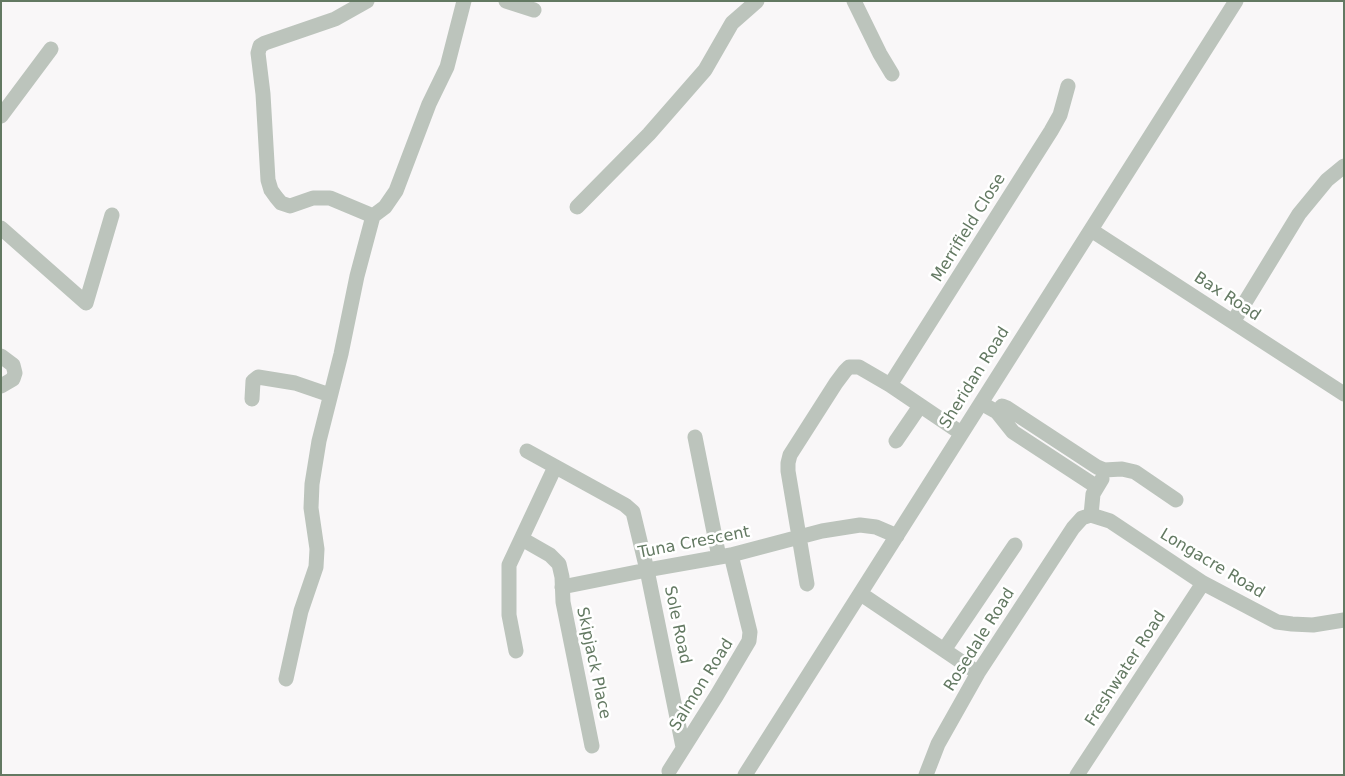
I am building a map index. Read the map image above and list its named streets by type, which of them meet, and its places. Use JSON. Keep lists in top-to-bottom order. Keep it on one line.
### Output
{"streets":{"street":["Merrifield Close","Bax Road","Sheridan Road","Tuna Crescent","Longacre Road","Sole Road","Rosedale Road","Skipjack Place","Freshwater Road","Salmon Road"]},"crossings":[["Bax Road","Sheridan Road"],["Sheridan Road","Tuna Crescent"],["Tuna Crescent","Sole Road"],["Tuna Crescent","Skipjack Place"],["Tuna Crescent","Salmon Road"],["Longacre Road","Rosedale Road"],["Longacre Road","Freshwater Road"],["Sole Road","Salmon Road"]]}
